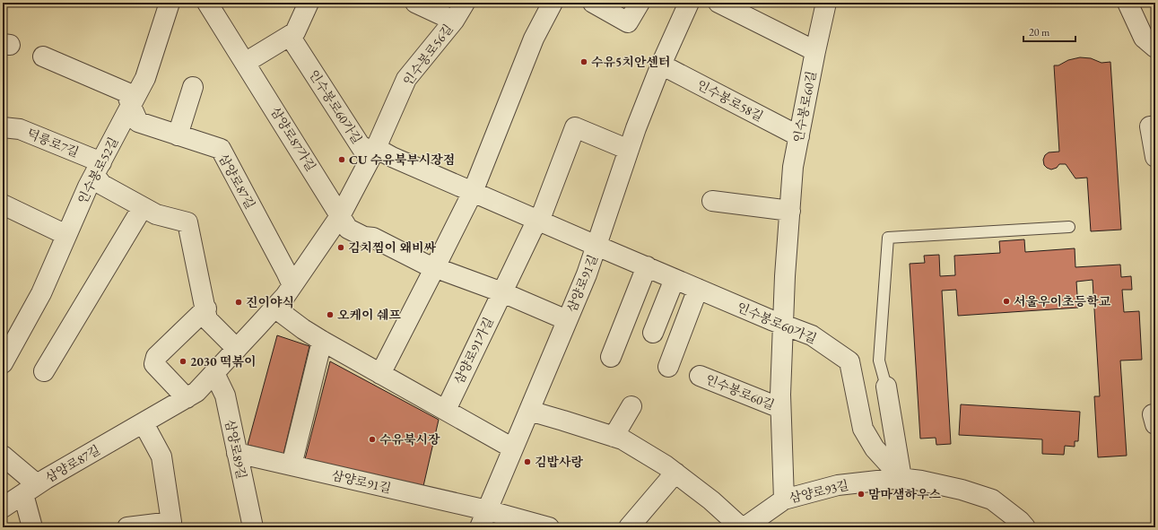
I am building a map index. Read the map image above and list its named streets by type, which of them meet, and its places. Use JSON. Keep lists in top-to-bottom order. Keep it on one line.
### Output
{"streets":{"street":["인수봉로56길","인수봉로58길","인수봉로60가길","인수봉로60길","삼양로87가길","덕릉로7길","인수봉로52길","삼양로87길","삼양로91길","삼양로91가길","삼양로89길","삼양로93길"]},"crossings":[["인수봉로56길","인수봉로60가길"],["인수봉로56길","삼양로87길"],["인수봉로58길","인수봉로60길"],["인수봉로60가길","인수봉로60길"],["인수봉로60가길","삼양로87길"],["인수봉로60가길","삼양로91길"],["인수봉로60가길","삼양로93길"],["인수봉로60길","삼양로93길"],["삼양로87가길","삼양로87길"],["삼양로87가길","삼양로91길"],["덕릉로7길","인수봉로52길"],["인수봉로52길","삼양로87길"],["삼양로87길","삼양로91길"],["삼양로87길","삼양로89길"],["삼양로91길","삼양로91가길"],["삼양로91길","삼양로89길"]],"places":["수유5치안센터","CU 수유북부시장점","김치찜이 왜비싸","서울우이초등학교","진이야식","오케이 쉐프","2030 떡볶이","수유북시장","김밥사랑","맘마샘하우스"],"scale_bar":"20 m"}
